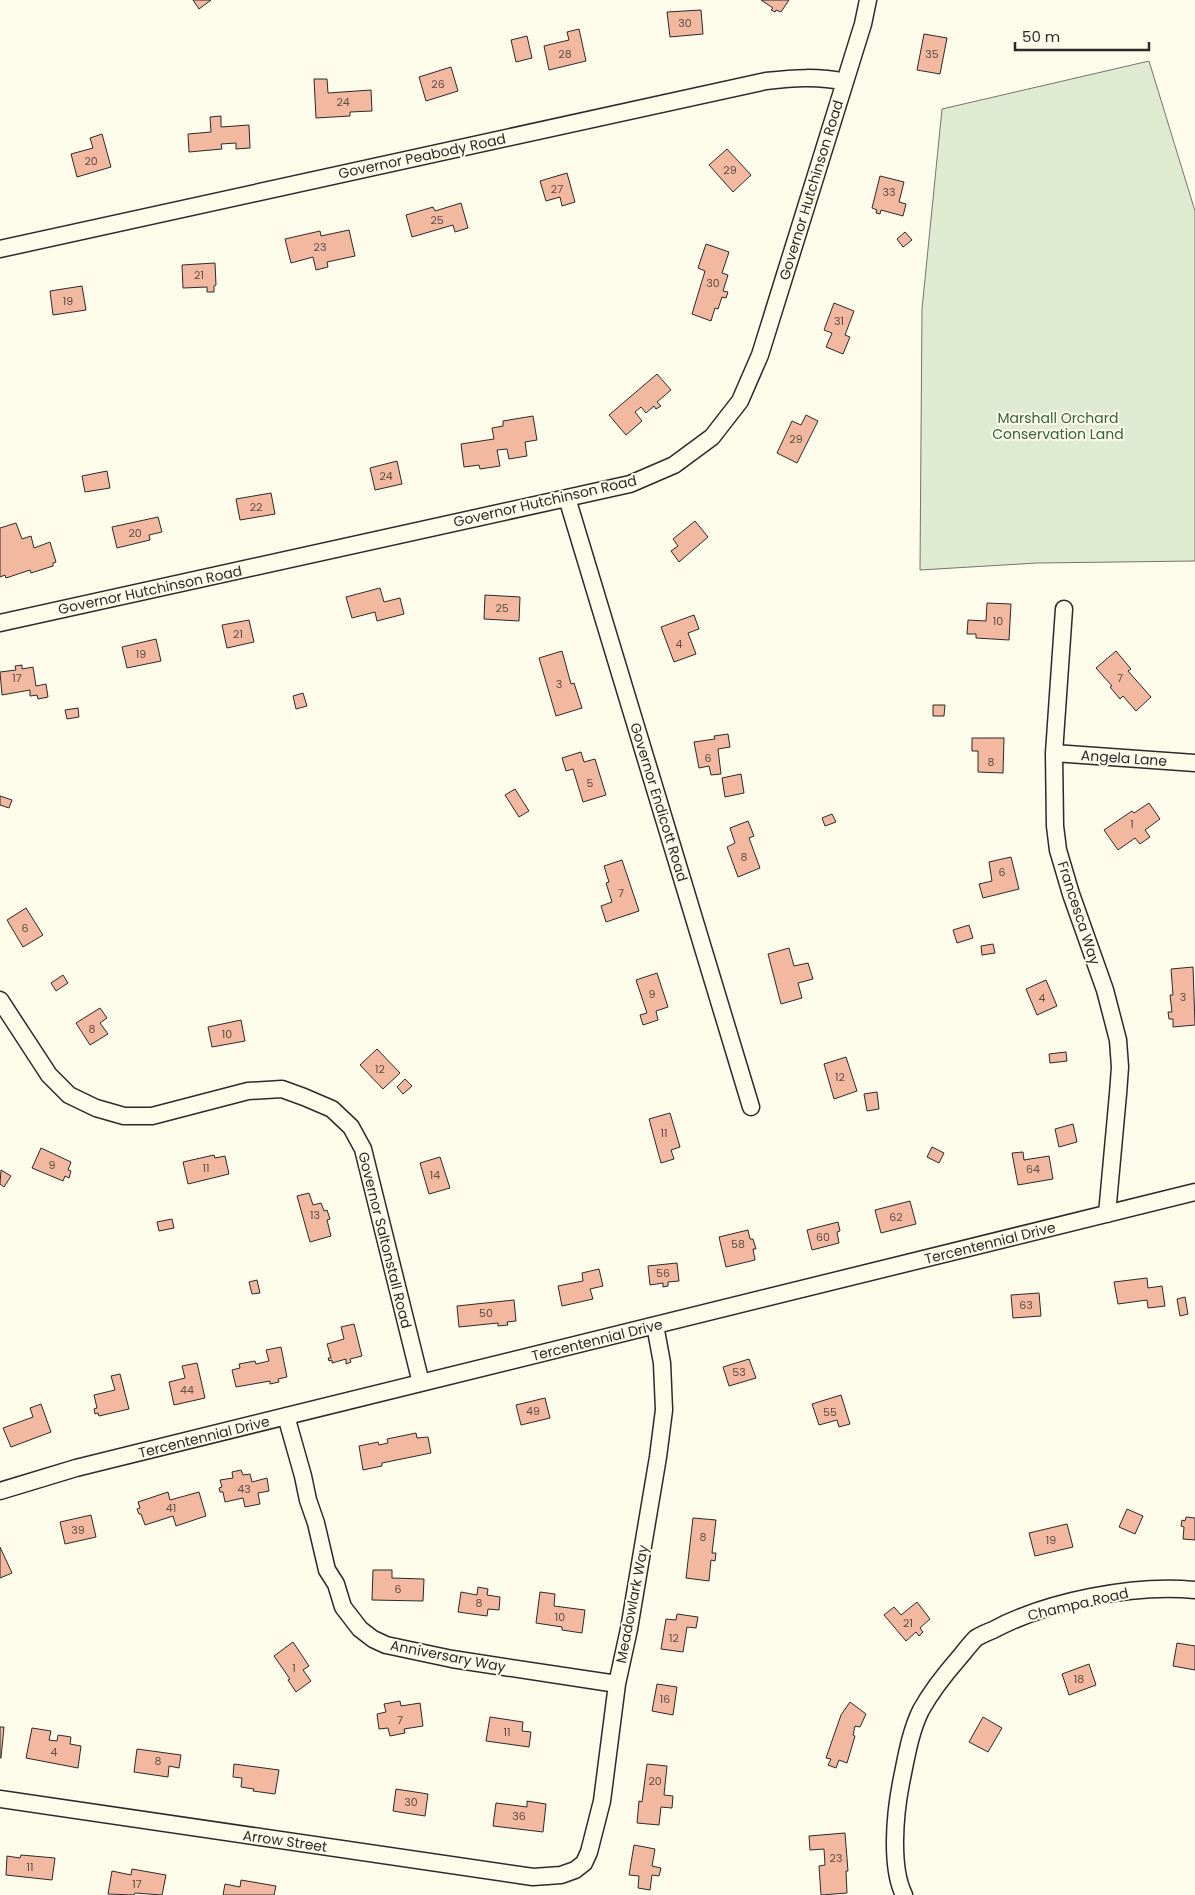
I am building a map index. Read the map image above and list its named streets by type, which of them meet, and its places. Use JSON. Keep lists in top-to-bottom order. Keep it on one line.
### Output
{"streets":{"street":["Governor Peabody Road","Governor Hutchinson Road","Angela Lane","Governor Endicott Road","Francesca Way","Governor Saltonstall Road","Tercentennial Drive","Meadowlark Way","Champa Road","Anniversary Way","Arrow Street"]},"crossings":[["Governor Peabody Road","Governor Hutchinson Road"],["Governor Hutchinson Road","Governor Endicott Road"],["Angela Lane","Francesca Way"],["Francesca Way","Tercentennial Drive"],["Governor Saltonstall Road","Tercentennial Drive"],["Tercentennial Drive","Meadowlark Way"],["Tercentennial Drive","Anniversary Way"],["Meadowlark Way","Anniversary Way"],["Meadowlark Way","Arrow Street"]],"parks":["Marshall Orchard Conservation Land"],"house_numbers":["30","28","35","26","24","20","29","27","33","25","23","21","30","19","31","29","24","22","20","25","10","21","4","19","17","7","3","6","8","5","1","8","6","7","6","9","3","4","8","10","12","12","11","9","11","64","14","13","62","60","58","56","63","50","53","44","49","55","43","41","39","8","19","6","8","10","21","12","1","18","16","7","11","4","8","20","30","36","23","11","17"],"scale_bar":"50 m"}
